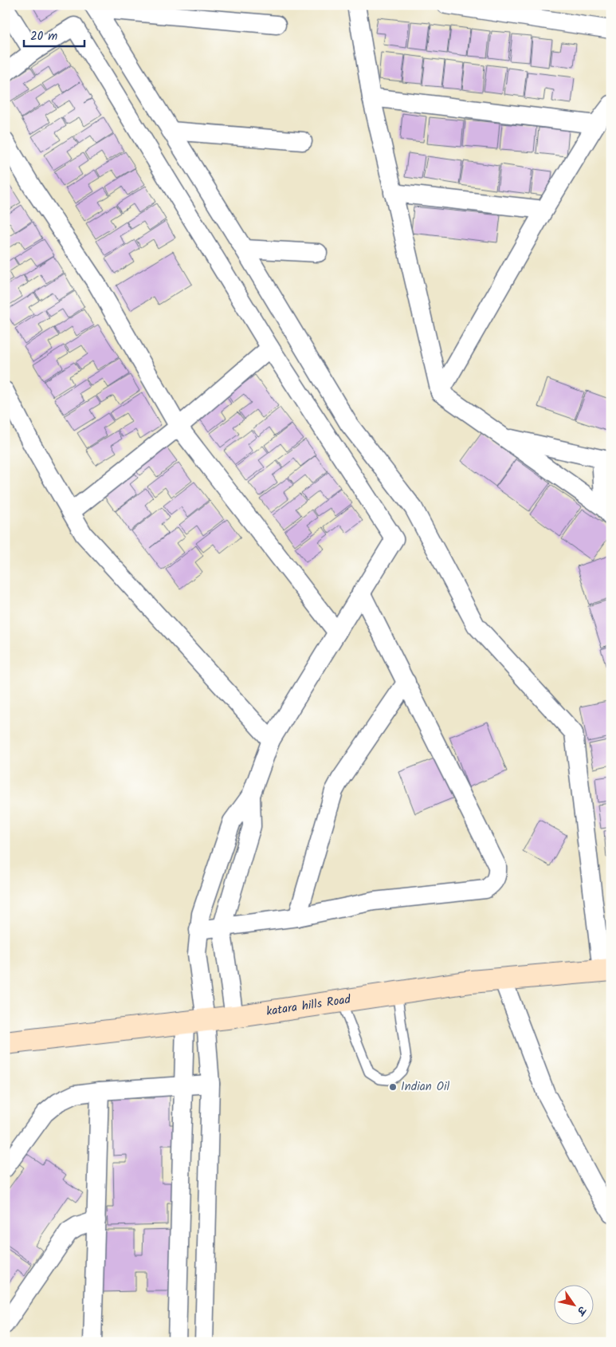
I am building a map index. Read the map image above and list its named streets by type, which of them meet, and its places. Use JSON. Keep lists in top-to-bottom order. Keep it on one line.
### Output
{"streets":{"main road":["katara hills Road"]},"places":["Indian Oil"],"scale_bar":"20 m","north":"bottom right"}
